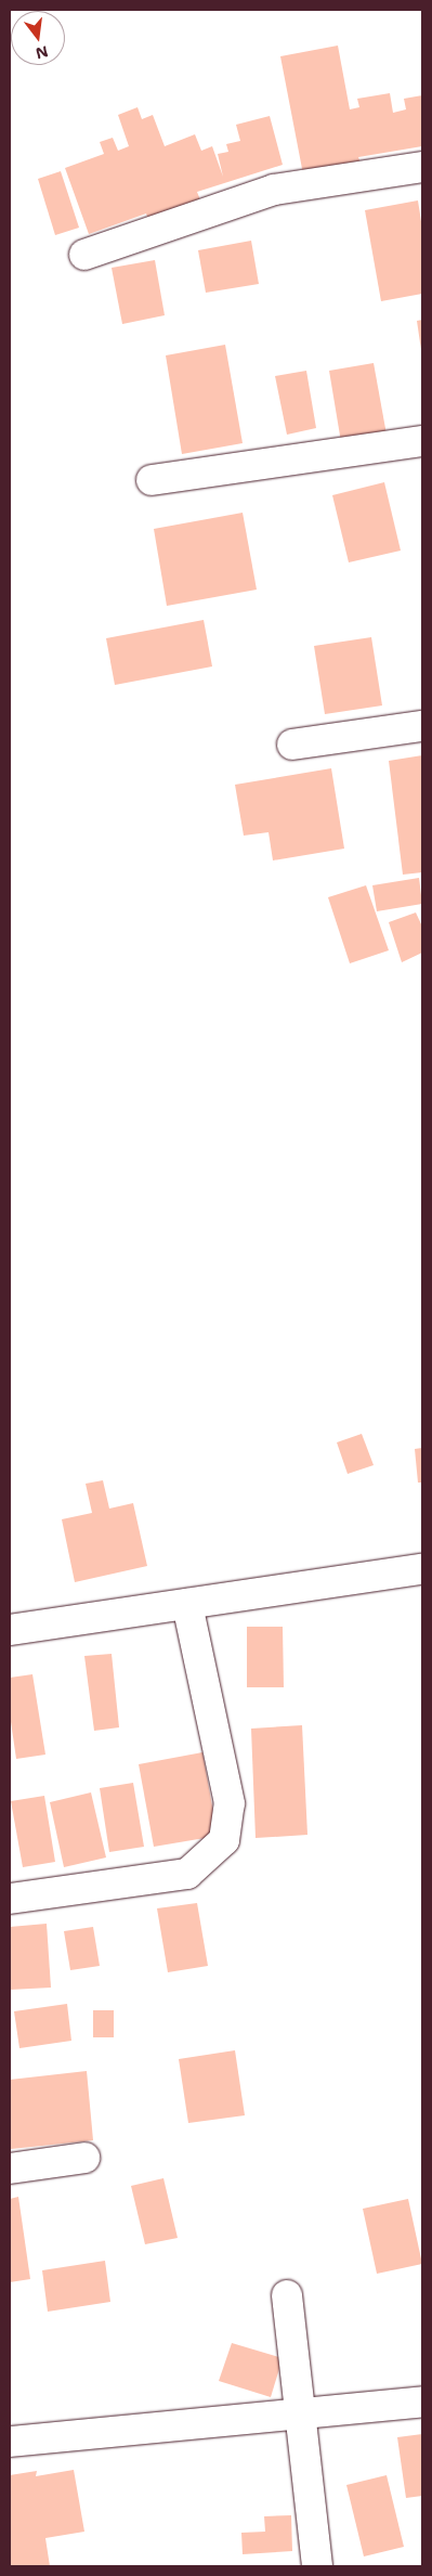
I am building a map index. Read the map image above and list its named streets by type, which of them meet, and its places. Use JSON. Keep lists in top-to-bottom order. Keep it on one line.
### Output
{"north":"bottom"}
